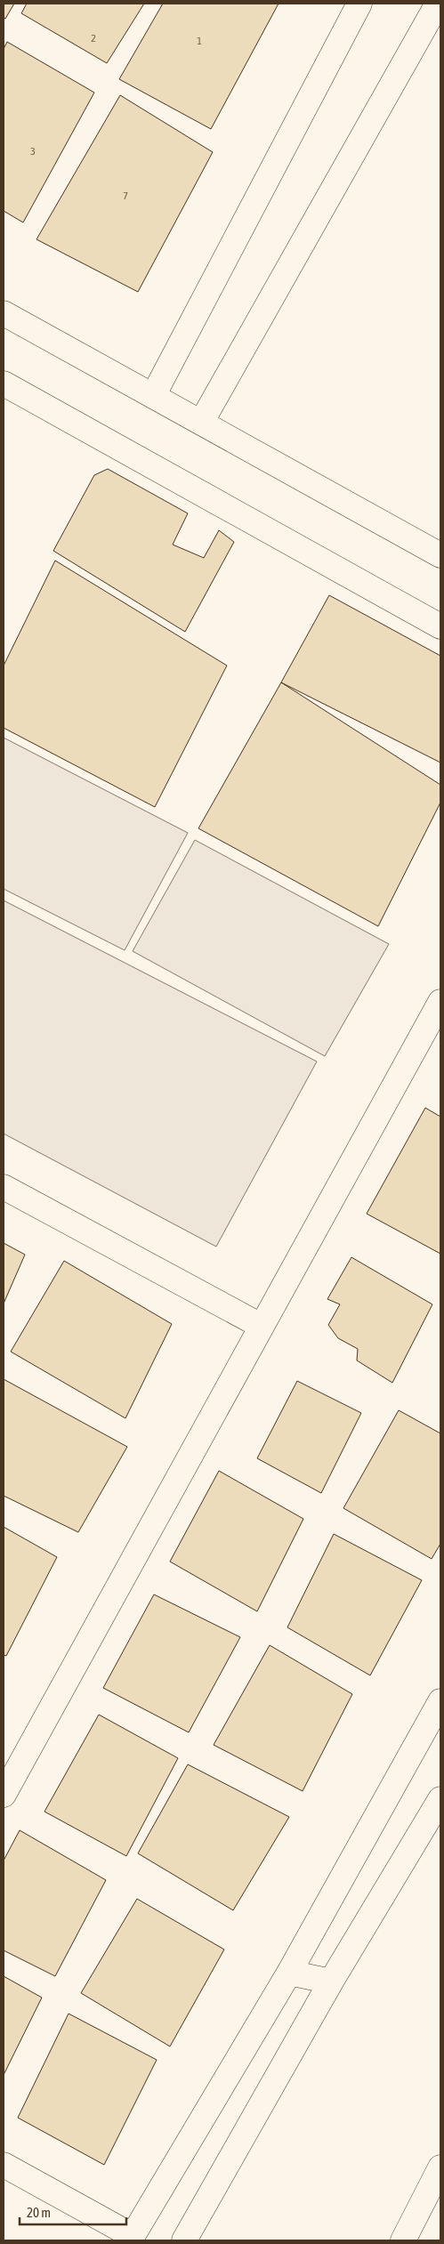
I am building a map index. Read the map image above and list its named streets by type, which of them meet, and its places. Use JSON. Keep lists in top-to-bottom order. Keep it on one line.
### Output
{"house_numbers":["2","1","3","7"],"scale_bar":"20 m"}
